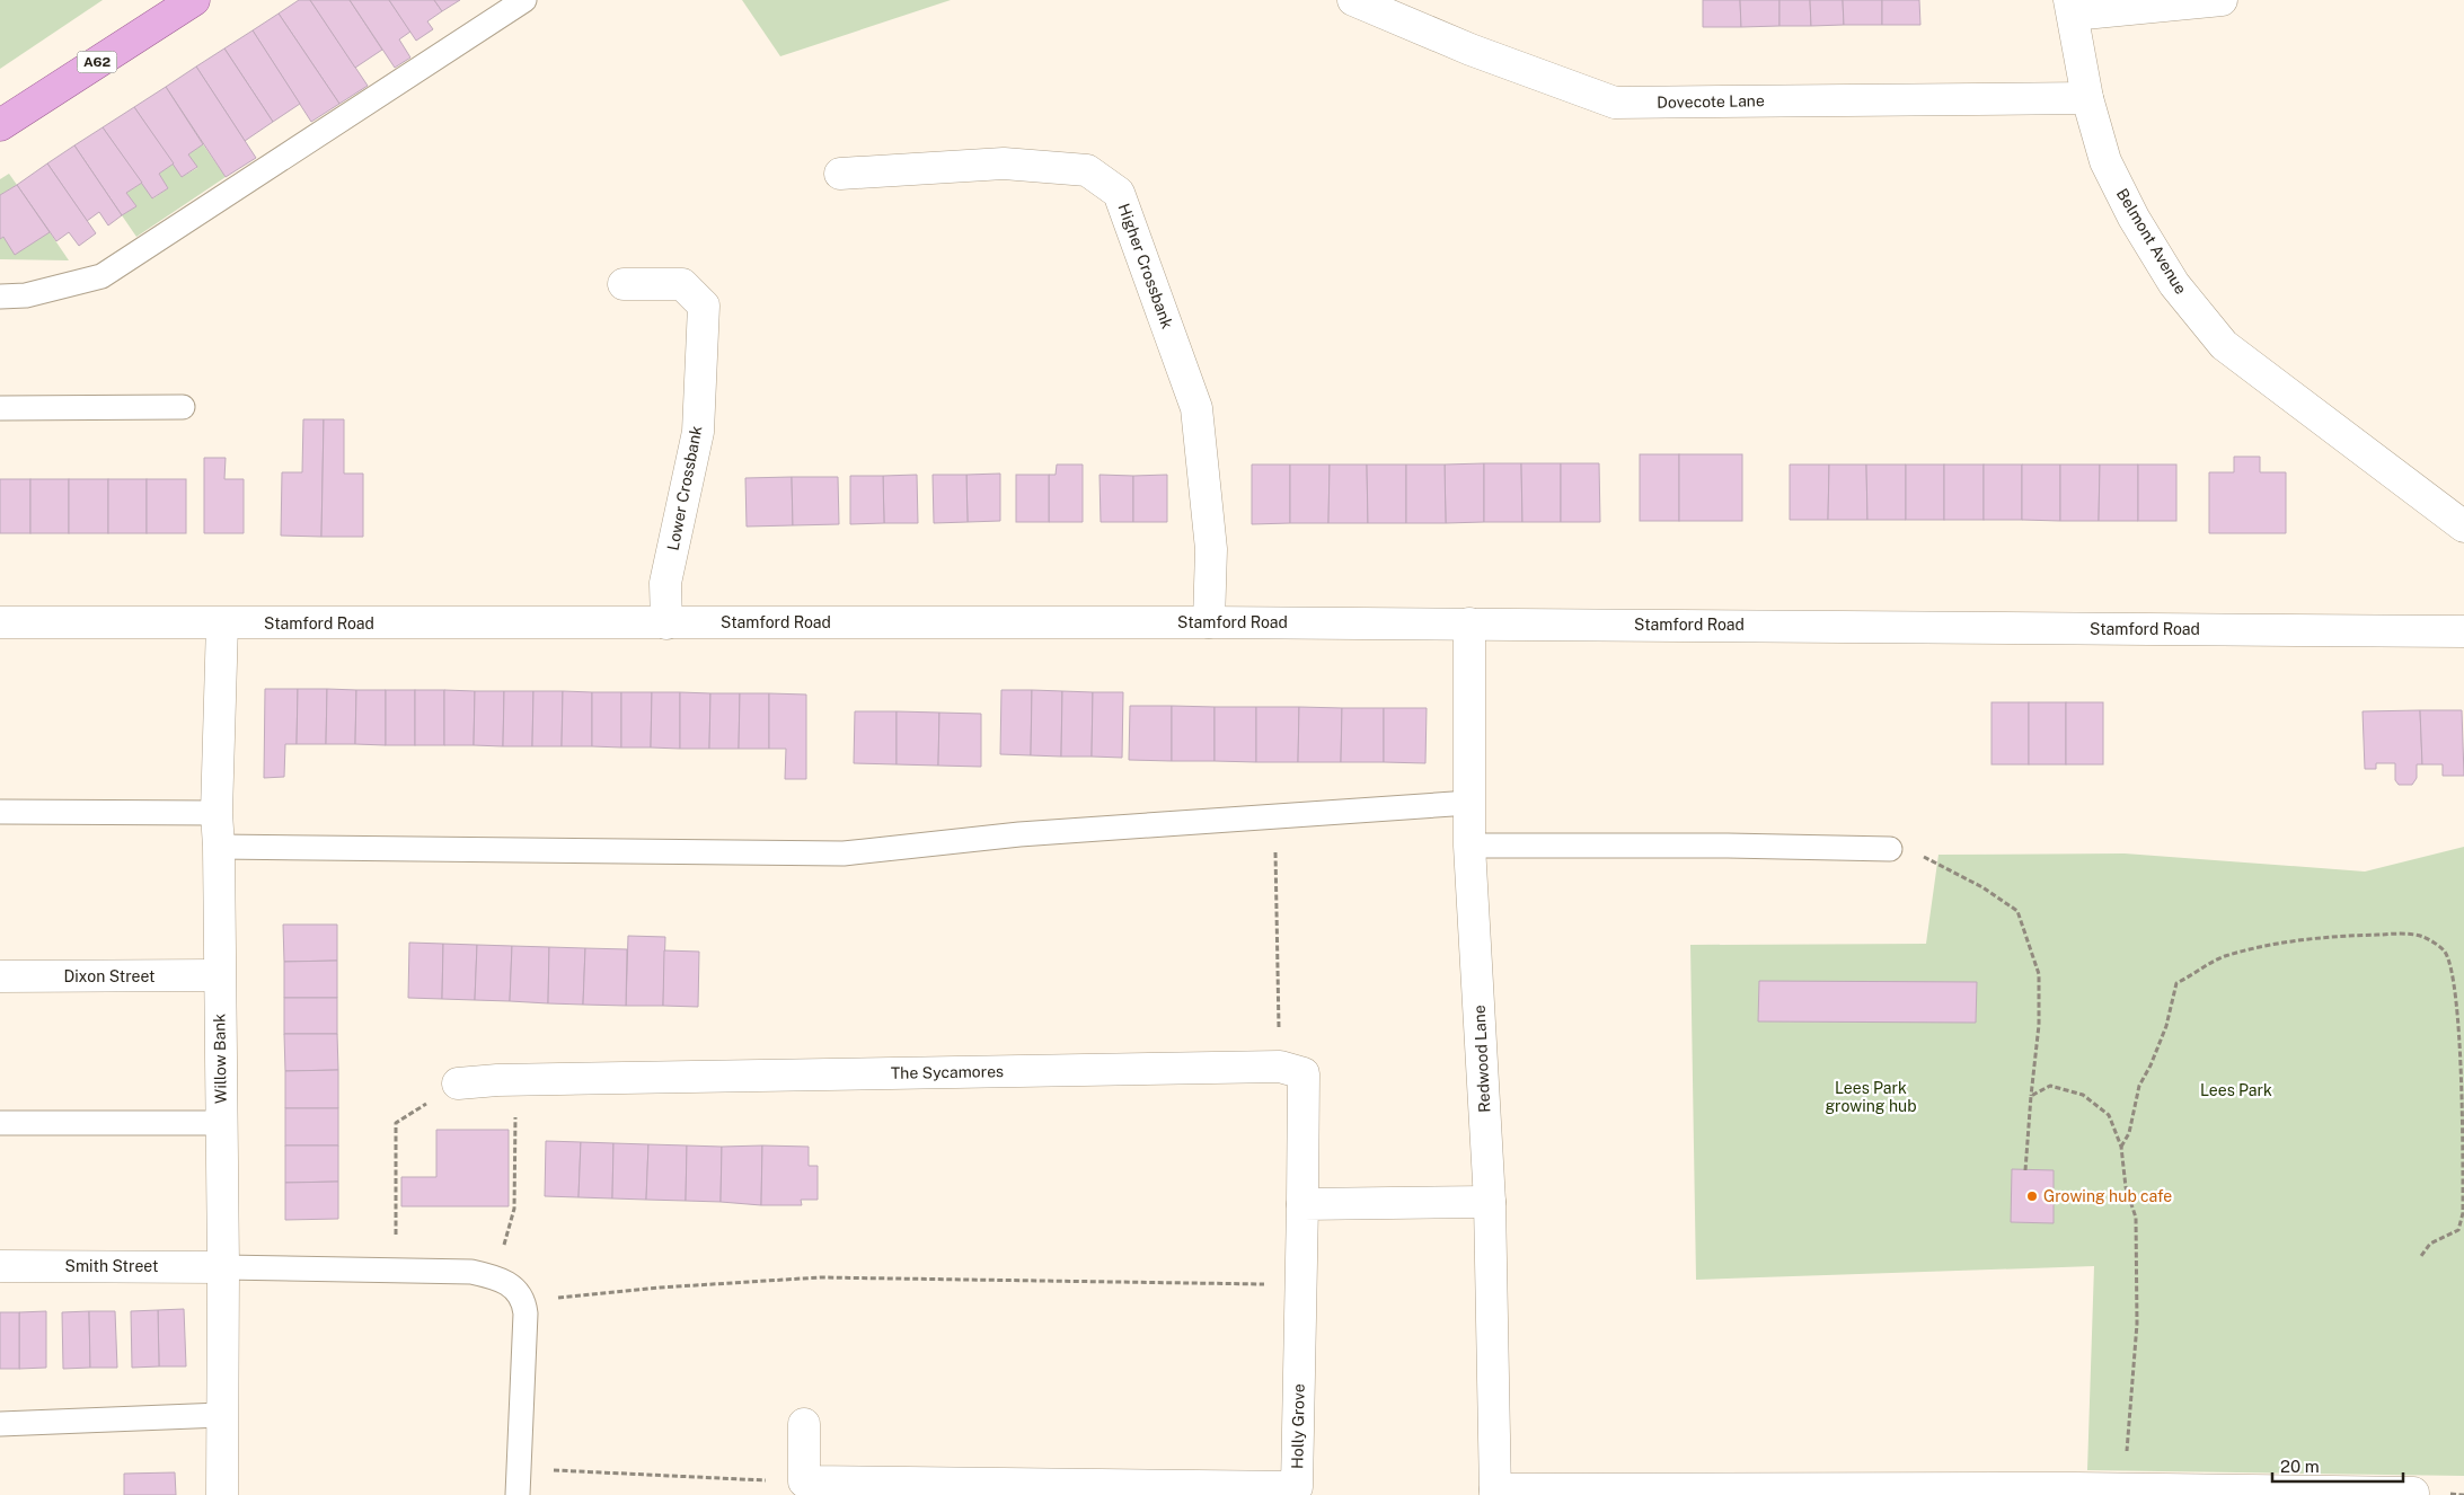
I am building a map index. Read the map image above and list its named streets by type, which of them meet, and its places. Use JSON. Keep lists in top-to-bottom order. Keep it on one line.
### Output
{"streets":{"main road":["A62"],"street":["Dovecote Lane","Belmont Avenue","Higher Crossbank","Lower Crossbank","Stamford Road","Dixon Street","Willow Bank","Redwood Lane","The Sycamores","Smith Street","Holly Grove"]},"crossings":[["Dovecote Lane","Belmont Avenue"],["Higher Crossbank","Stamford Road"],["Lower Crossbank","Stamford Road"],["Stamford Road","Willow Bank"],["Stamford Road","Redwood Lane"],["Dixon Street","Willow Bank"],["Willow Bank","Smith Street"],["The Sycamores","Holly Grove"]],"parks":["Lees Park growing hub","Lees Park"],"places":["Growing hub cafe"],"scale_bar":"20 m"}
